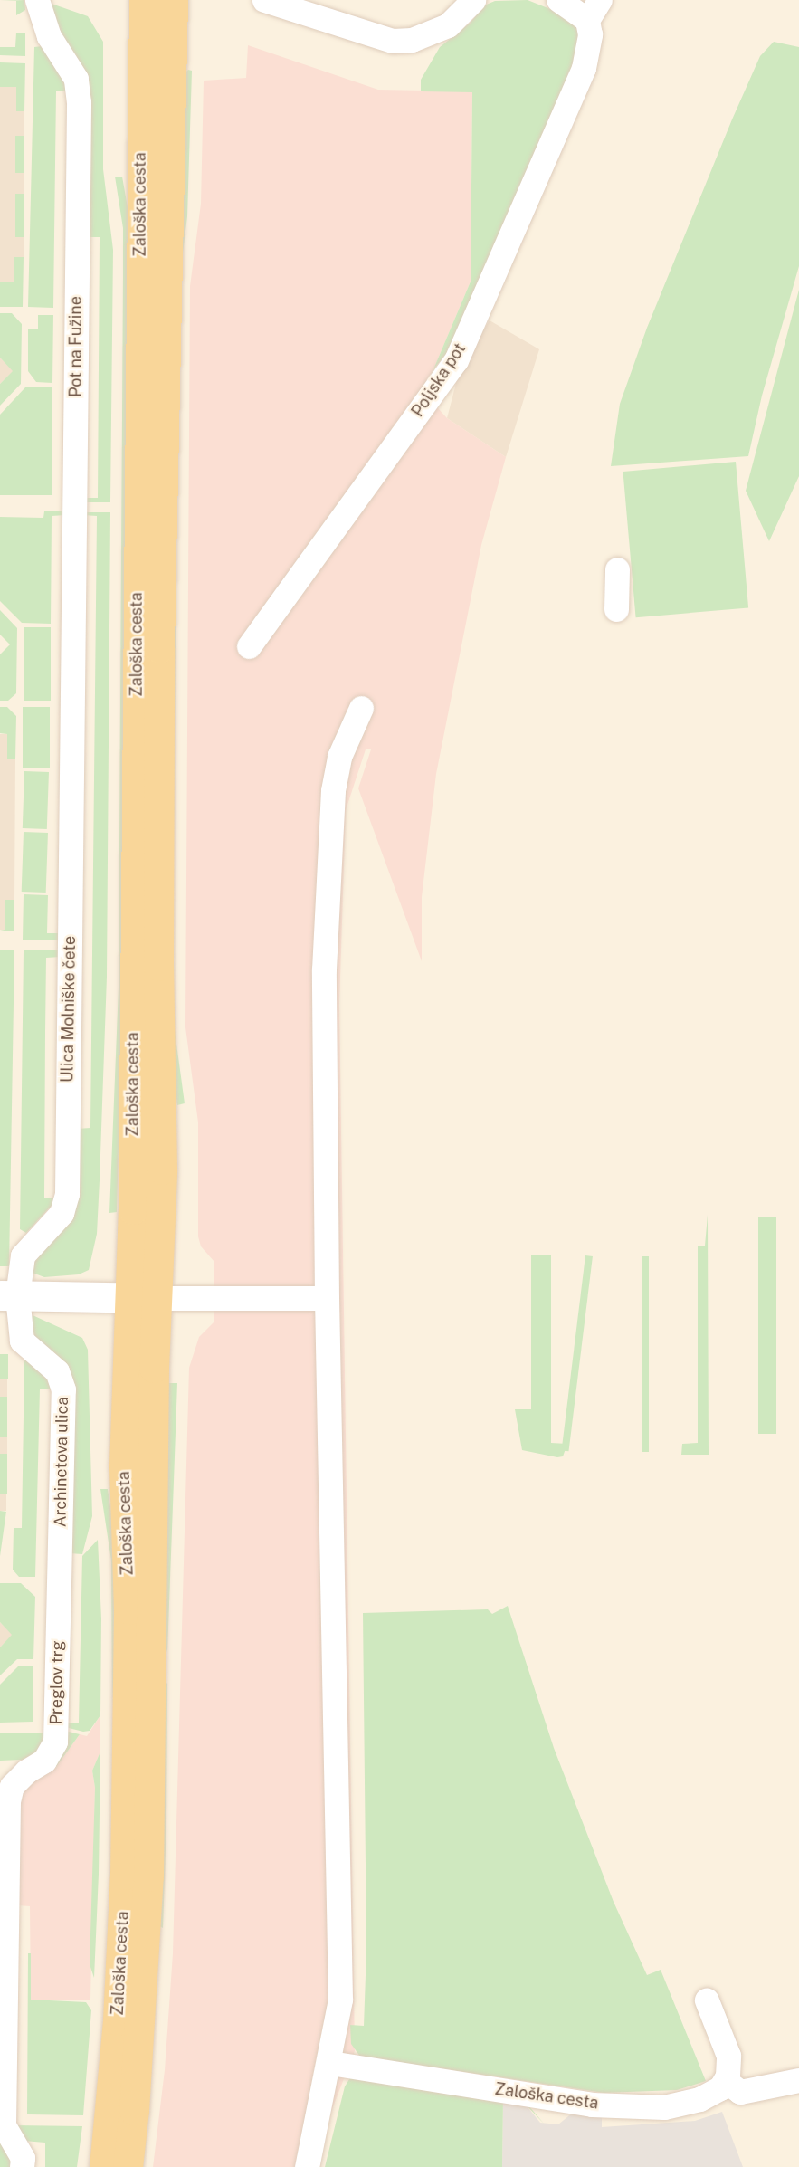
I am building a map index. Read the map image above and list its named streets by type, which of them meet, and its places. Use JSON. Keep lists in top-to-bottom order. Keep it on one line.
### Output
{"streets":{"main road":["Zaloška cesta"],"street":["Pot na Fužine","Poljska pot","Ulica Molniške čete","Archinetova ulica","Preglov trg"]},"crossings":[["Pot na Fužine","Ulica Molniške čete"],["Ulica Molniške čete","Archinetova ulica"],["Archinetova ulica","Preglov trg"]]}
